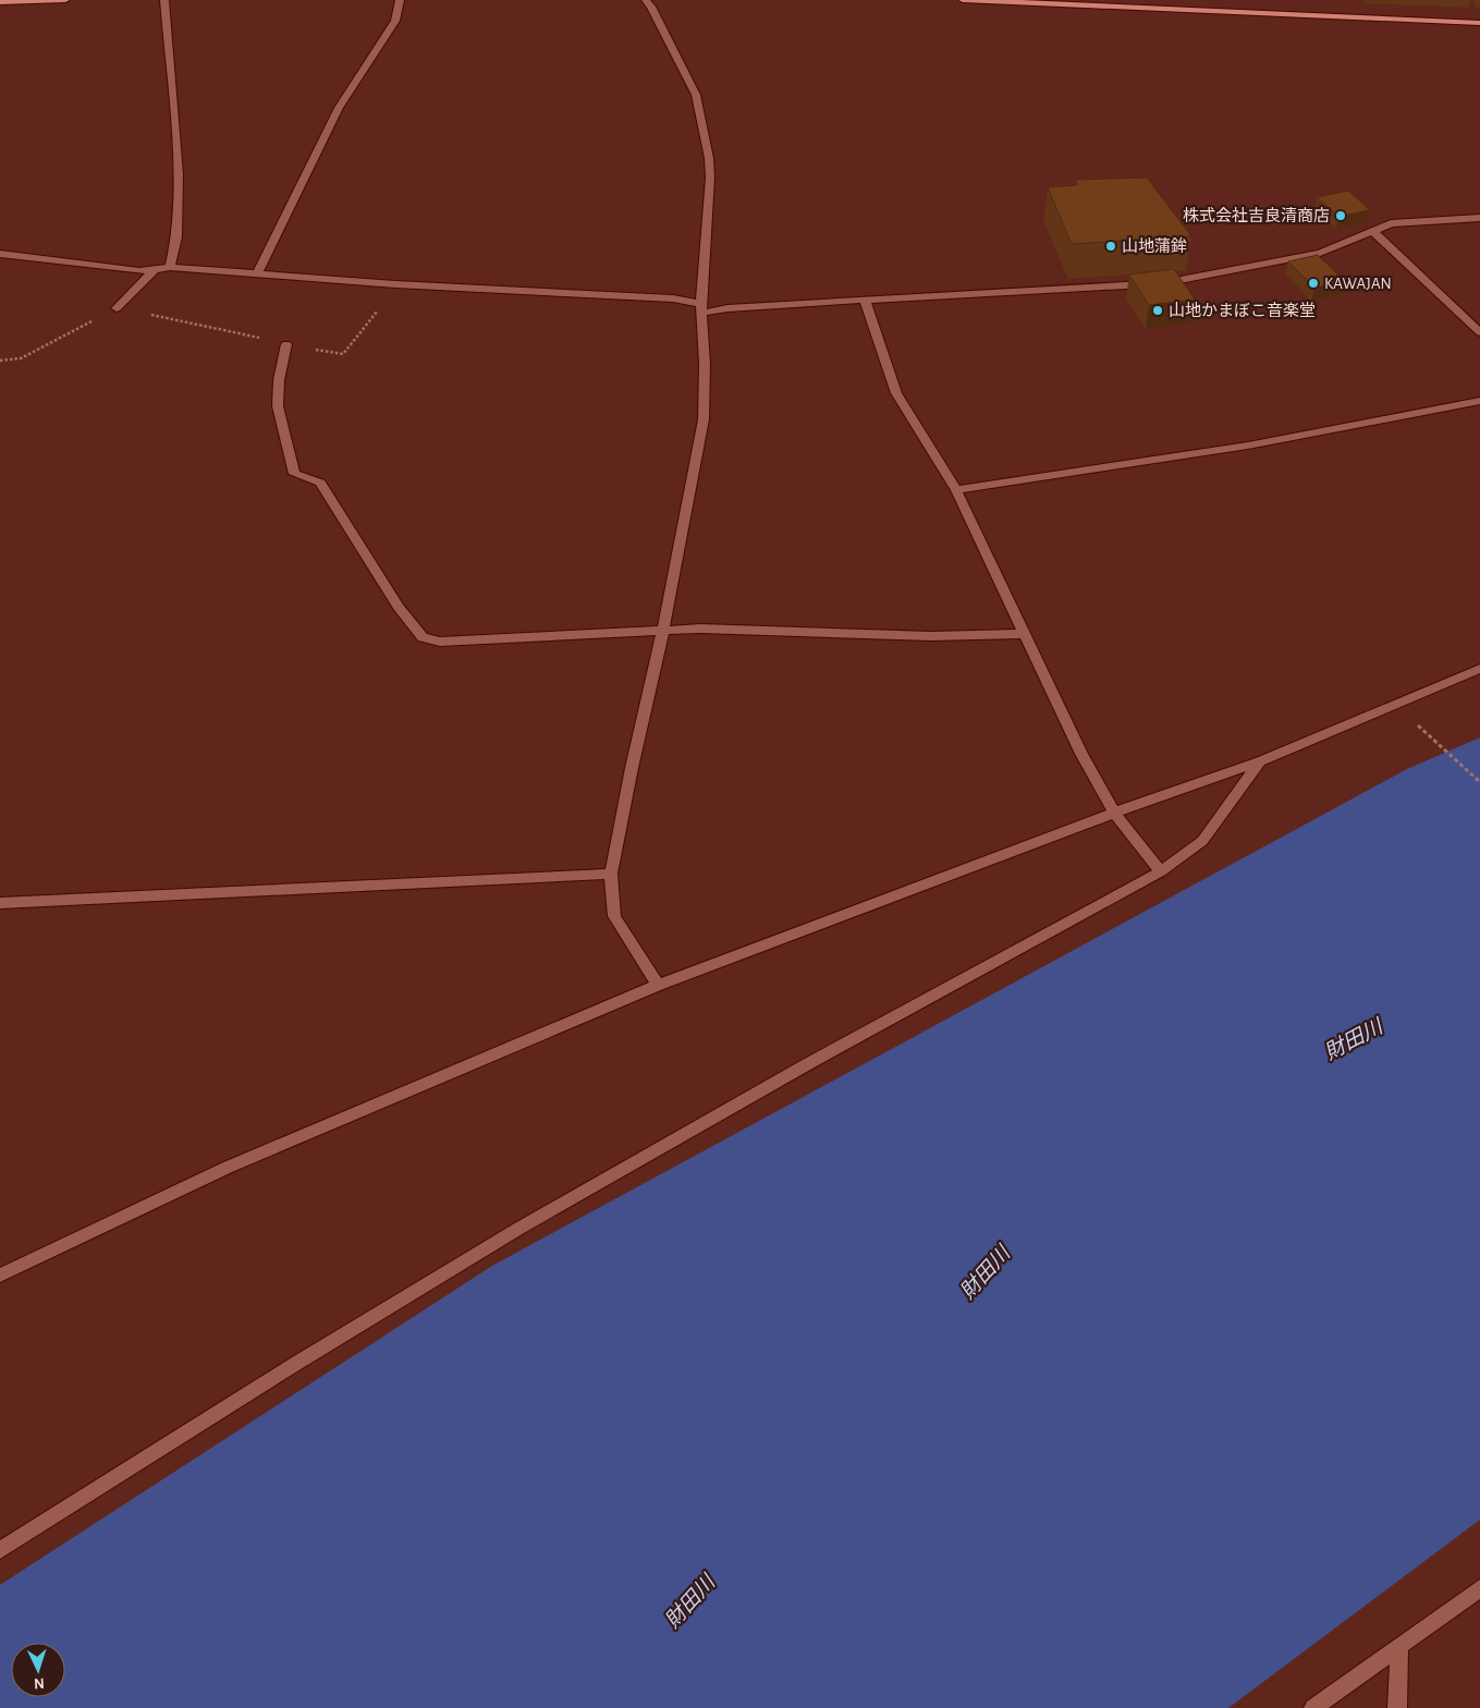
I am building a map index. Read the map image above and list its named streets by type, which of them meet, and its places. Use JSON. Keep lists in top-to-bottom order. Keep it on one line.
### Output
{"water":["財田川"],"places":["株式会社吉良清商店","山地蒲鉾","KAWAJAN","山地かまぼこ音楽堂"],"north":"bottom"}
